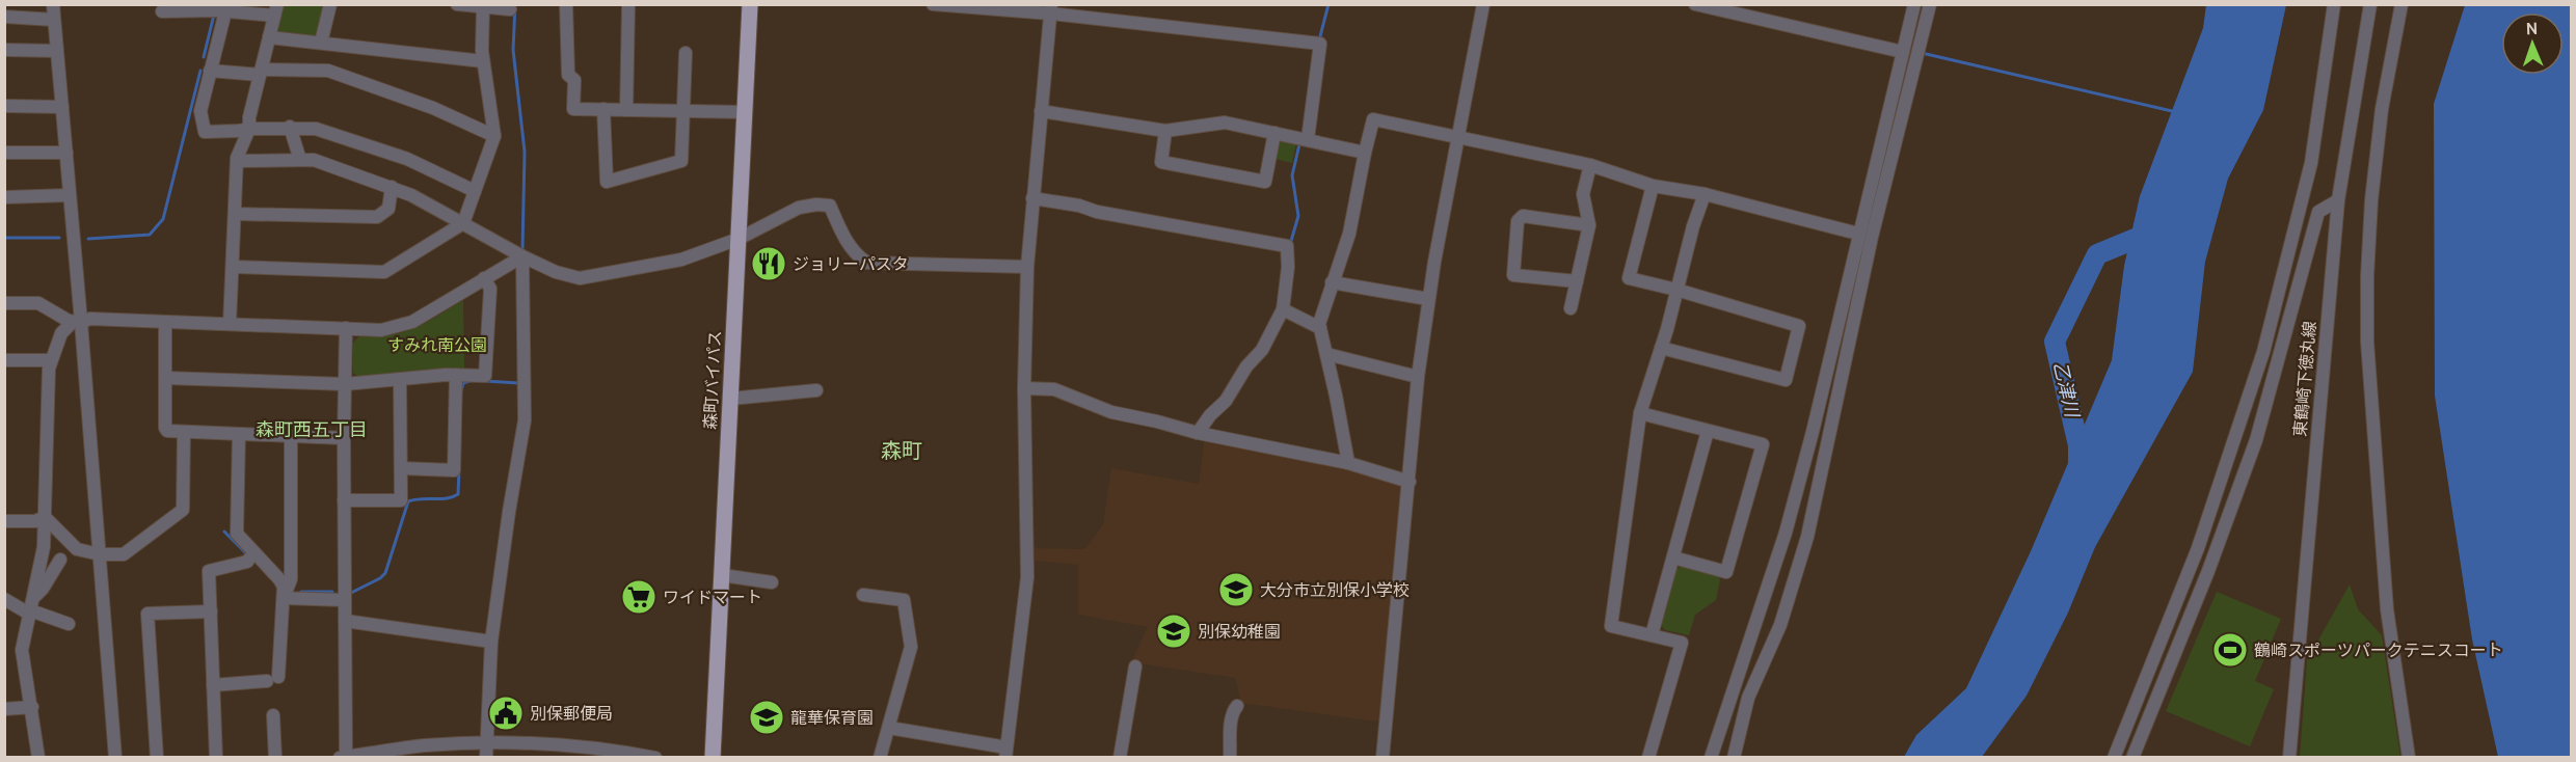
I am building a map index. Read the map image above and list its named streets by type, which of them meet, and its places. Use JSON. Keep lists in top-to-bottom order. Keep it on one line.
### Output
{"streets":{"main road":["森町バイパス"],"street":["東鶴崎下徳丸線"]},"districts":["森町西五丁目","森町"],"water":["乙津川"],"parks":["すみれ南公園"],"places":{"restaurant":["ジョリーパスタ"],"school or university":["大分市立別保小学校","別保幼稚園","龍華保育園"],"supermarket":["ワイドマート"],"sports":["鶴崎スポーツパークテニスコート"],"public building":["別保郵便局"]},"north":"top"}
